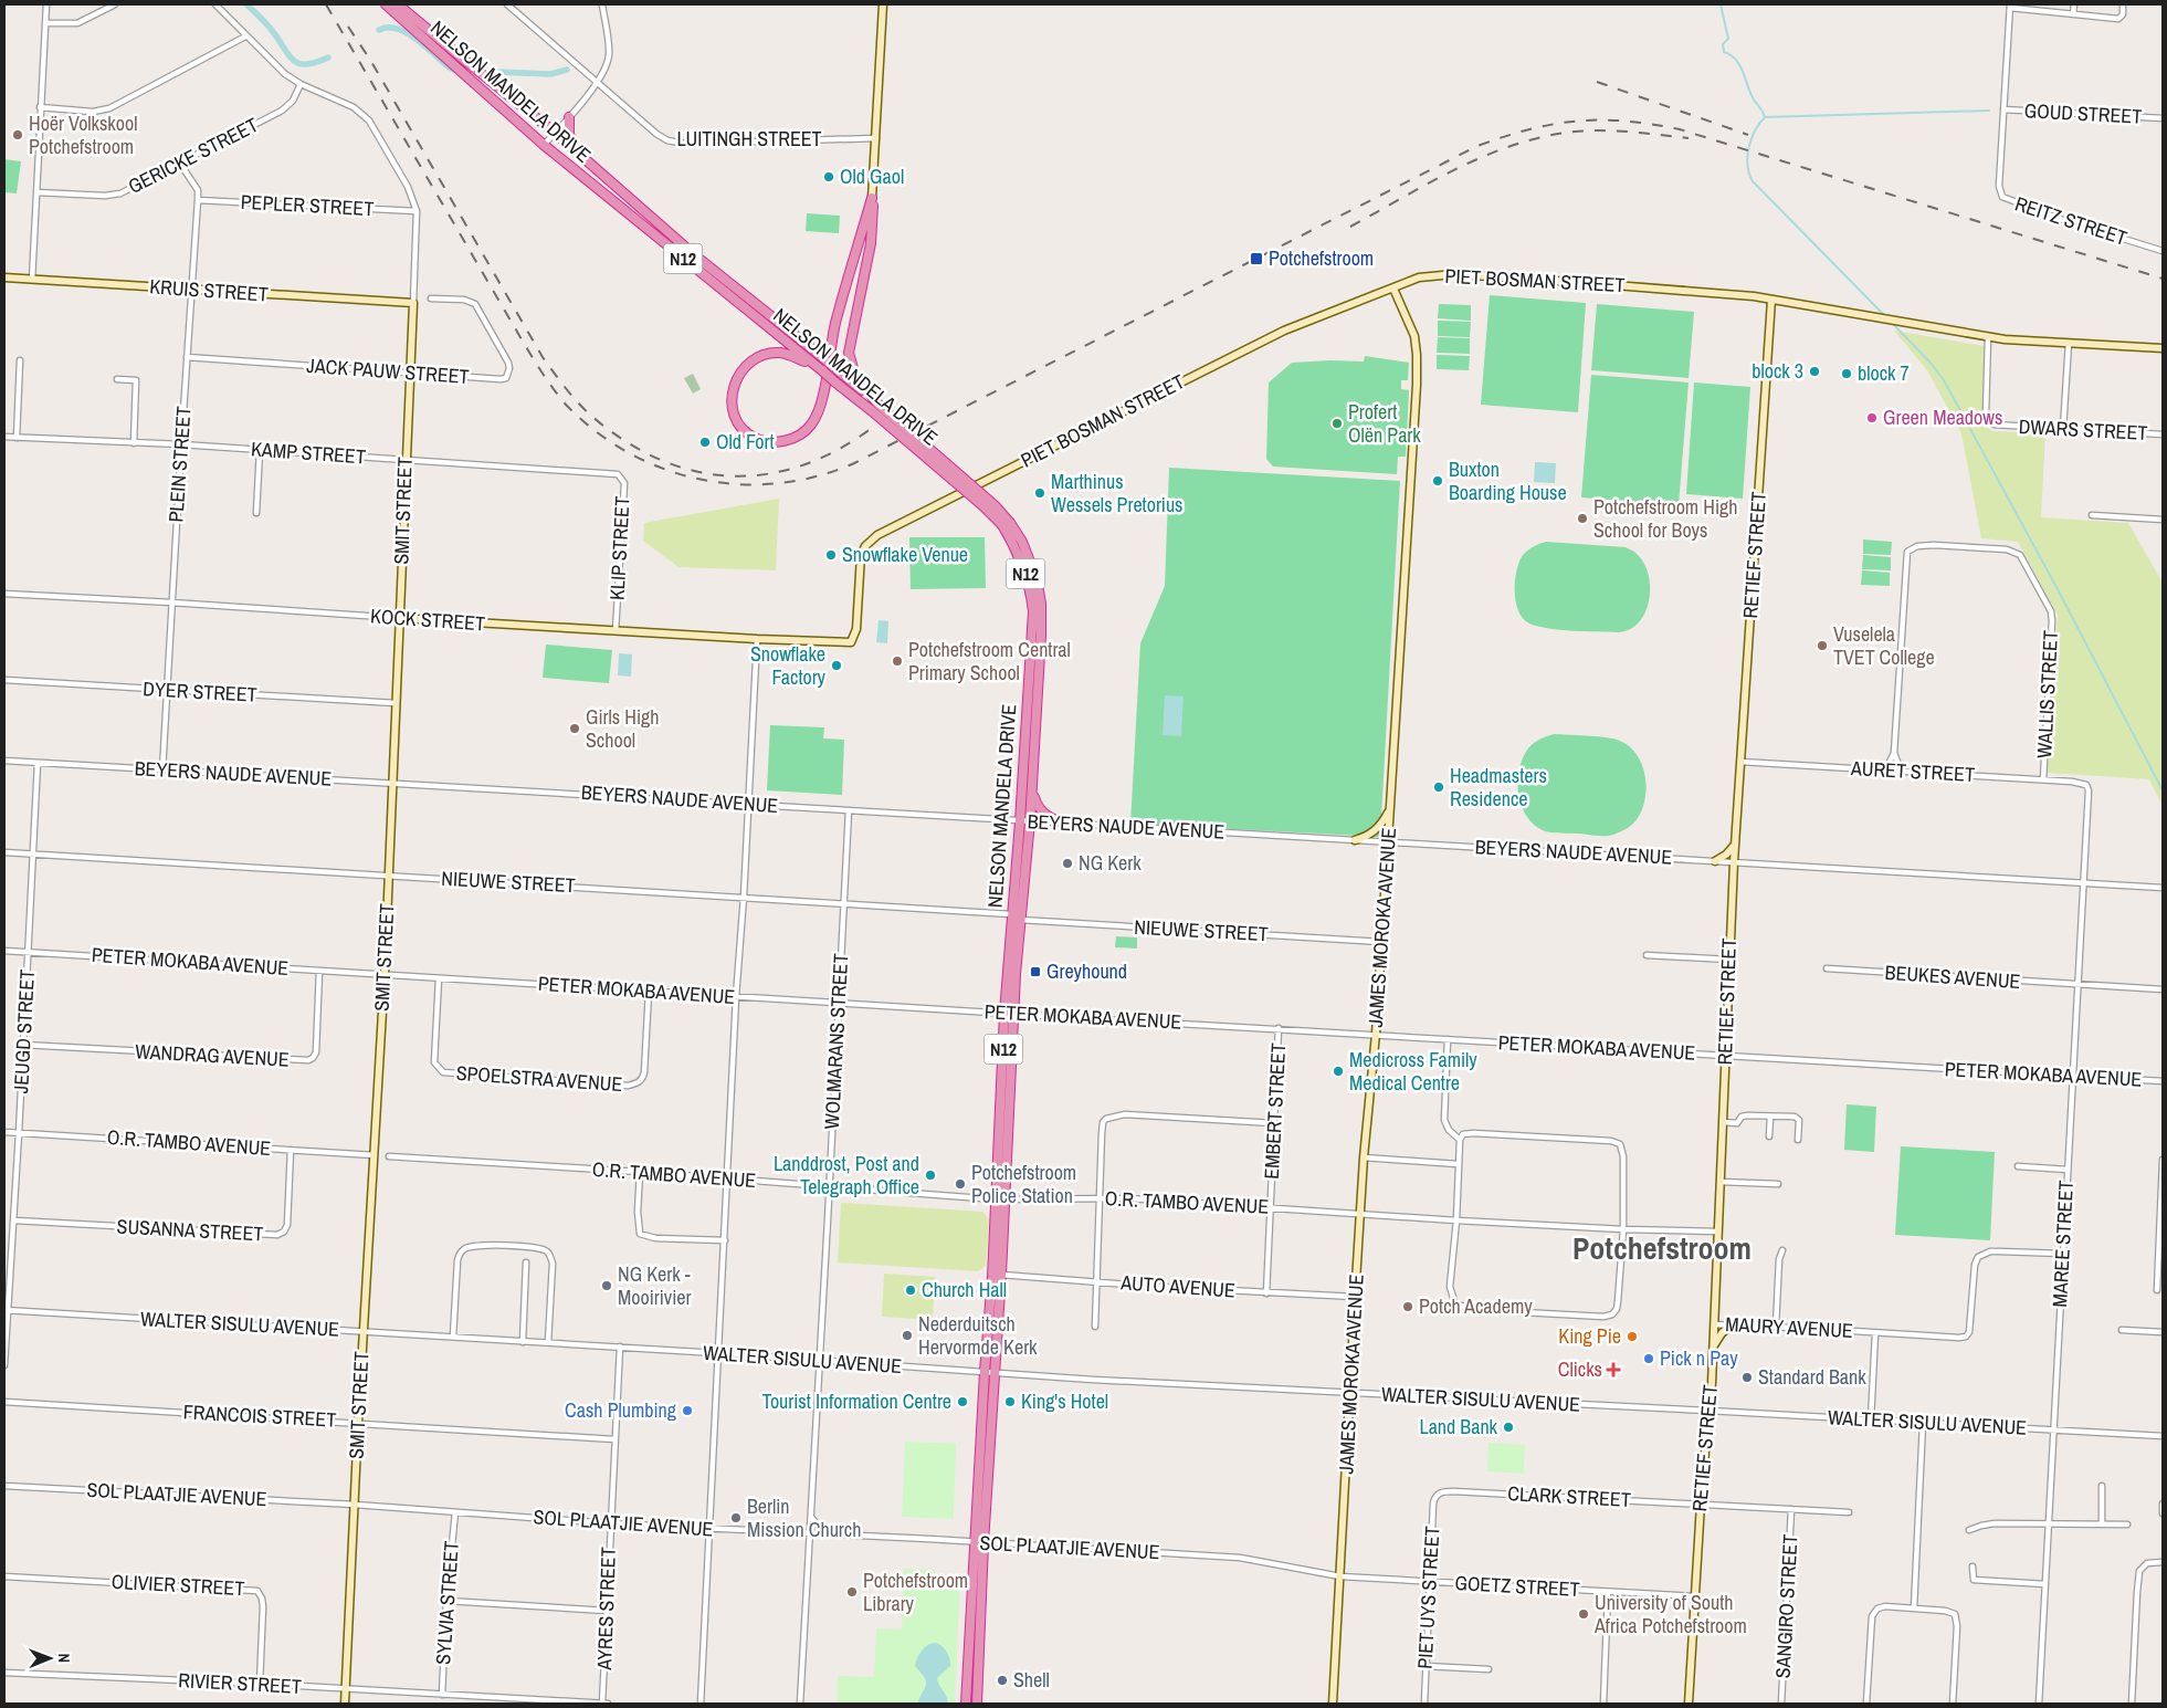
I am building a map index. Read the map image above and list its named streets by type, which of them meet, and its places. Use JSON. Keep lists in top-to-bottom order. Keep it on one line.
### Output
{"streets":{"highway":["NELSON MANDELA DRIVE","N12"],"street":["GOUD STREET","LUITINGH STREET","GERICKE STREET","PEPLER STREET","REITZ STREET","PIET BOSMAN STREET","KRUIS STREET","JACK PAUW STREET","DWARS STREET","KAMP STREET","PLEIN STREET","SMIT STREET","KLIP STREET","RETIEF STREET","KOCK STREET","DYER STREET","WALLIS STREET","AURET STREET","BEYERS NAUDE AVENUE","NIEUWE STREET","JAMES MOROKA AVENUE","PETER MOKABA AVENUE","BEUKES AVENUE","JEUGD STREET","WOLMARANS STREET","WANDRAG AVENUE","SPOELSTRA AVENUE","EMBERT STREET","O.R. TAMBO AVENUE","SUSANNA STREET","MAREE STREET","AUTO AVENUE","WALTER SISULU AVENUE","MAURY AVENUE","FRANCOIS STREET","SOL PLAATJIE AVENUE","CLARK STREET","OLIVIER STREET","GOETZ STREET","PIET UYS STREET","SYLVIA STREET","SANGIRO STREET","AYRES STREET","RIVIER STREET"]},"crossings":[["NELSON MANDELA DRIVE","BEYERS NAUDE AVENUE"],["NELSON MANDELA DRIVE","NIEUWE STREET"],["NELSON MANDELA DRIVE","PETER MOKABA AVENUE"],["NELSON MANDELA DRIVE","O.R. TAMBO AVENUE"],["NELSON MANDELA DRIVE","AUTO AVENUE"],["NELSON MANDELA DRIVE","WALTER SISULU AVENUE"],["NELSON MANDELA DRIVE","SOL PLAATJIE AVENUE"],["GOUD STREET","REITZ STREET"],["GERICKE STREET","PLEIN STREET"],["PEPLER STREET","PLEIN STREET"],["PEPLER STREET","SMIT STREET"],["PIET BOSMAN STREET","DWARS STREET"],["PIET BOSMAN STREET","RETIEF STREET"],["PIET BOSMAN STREET","KOCK STREET"],["PIET BOSMAN STREET","JAMES MOROKA AVENUE"],["KRUIS STREET","PLEIN STREET"],["KRUIS STREET","SMIT STREET"],["JACK PAUW STREET","PLEIN STREET"],["JACK PAUW STREET","SMIT STREET"],["KAMP STREET","PLEIN STREET"],["KAMP STREET","SMIT STREET"],["KAMP STREET","KLIP STREET"],["PLEIN STREET","KOCK STREET"],["PLEIN STREET","DYER STREET"],["PLEIN STREET","BEYERS NAUDE AVENUE"],["SMIT STREET","KOCK STREET"],["SMIT STREET","DYER STREET"],["SMIT STREET","BEYERS NAUDE AVENUE"],["SMIT STREET","NIEUWE STREET"],["SMIT STREET","PETER MOKABA AVENUE"],["SMIT STREET","O.R. TAMBO AVENUE"],["SMIT STREET","WALTER SISULU AVENUE"],["SMIT STREET","FRANCOIS STREET"],["SMIT STREET","SOL PLAATJIE AVENUE"],["SMIT STREET","RIVIER STREET"],["KLIP STREET","KOCK STREET"],["RETIEF STREET","AURET STREET"],["RETIEF STREET","BEYERS NAUDE AVENUE"],["RETIEF STREET","PETER MOKABA AVENUE"],["RETIEF STREET","O.R. TAMBO AVENUE"],["RETIEF STREET","WALTER SISULU AVENUE"],["RETIEF STREET","MAURY AVENUE"],["RETIEF STREET","CLARK STREET"],["RETIEF STREET","GOETZ STREET"],["WALLIS STREET","AURET STREET"],["AURET STREET","MAREE STREET"],["BEYERS NAUDE AVENUE","JAMES MOROKA AVENUE"],["BEYERS NAUDE AVENUE","JEUGD STREET"],["BEYERS NAUDE AVENUE","WOLMARANS STREET"],["BEYERS NAUDE AVENUE","MAREE STREET"],["NIEUWE STREET","JAMES MOROKA AVENUE"],["NIEUWE STREET","JEUGD STREET"],["NIEUWE STREET","WOLMARANS STREET"],["JAMES MOROKA AVENUE","PETER MOKABA AVENUE"],["JAMES MOROKA AVENUE","O.R. TAMBO AVENUE"],["JAMES MOROKA AVENUE","AUTO AVENUE"],["JAMES MOROKA AVENUE","WALTER SISULU AVENUE"],["JAMES MOROKA AVENUE","SOL PLAATJIE AVENUE"],["JAMES MOROKA AVENUE","GOETZ STREET"],["PETER MOKABA AVENUE","JEUGD STREET"],["PETER MOKABA AVENUE","WOLMARANS STREET"],["PETER MOKABA AVENUE","WANDRAG AVENUE"],["PETER MOKABA AVENUE","SPOELSTRA AVENUE"],["PETER MOKABA AVENUE","EMBERT STREET"],["PETER MOKABA AVENUE","MAREE STREET"],["BEUKES AVENUE","MAREE STREET"],["JEUGD STREET","WANDRAG AVENUE"],["JEUGD STREET","O.R. TAMBO AVENUE"],["JEUGD STREET","SUSANNA STREET"],["JEUGD STREET","WALTER SISULU AVENUE"],["WOLMARANS STREET","O.R. TAMBO AVENUE"],["WOLMARANS STREET","WALTER SISULU AVENUE"],["WOLMARANS STREET","SOL PLAATJIE AVENUE"],["EMBERT STREET","O.R. TAMBO AVENUE"],["EMBERT STREET","AUTO AVENUE"],["O.R. TAMBO AVENUE","SUSANNA STREET"],["MAREE STREET","WALTER SISULU AVENUE"],["WALTER SISULU AVENUE","MAURY AVENUE"],["WALTER SISULU AVENUE","AYRES STREET"],["FRANCOIS STREET","AYRES STREET"],["SOL PLAATJIE AVENUE","GOETZ STREET"],["SOL PLAATJIE AVENUE","SYLVIA STREET"],["SOL PLAATJIE AVENUE","AYRES STREET"],["CLARK STREET","PIET UYS STREET"],["CLARK STREET","SANGIRO STREET"],["OLIVIER STREET","RIVIER STREET"],["GOETZ STREET","PIET UYS STREET"],["SYLVIA STREET","RIVIER STREET"],["AYRES STREET","RIVIER STREET"]],"districts":["Potchefstroom"],"places":{"other":["Hoër Volkskool Potchefstroom","Old Gaol","block 3","block 7","Green Meadows","Profert Olën Park","Old Fort","Buxton Boarding House","Marthinus Wessels Pretorius","Potchefstroom High School for Boys","Snowflake Venue","Vuselela TVET College","Potchefstroom Central Primary School","Snowflake Factory","Girls High School","Headmasters Residence","NG Kerk","Medicross Family Medical Centre","Landdrost, Post and Telegraph Office","Potchefstroom Police Station","NG Kerk - Mooirivier","Church Hall","Potch Academy","Nederduitsch Hervormde Kerk","King Pie","Pick n Pay","Standard Bank","Tourist Information Centre","King's Hotel","Cash Plumbing","Land Bank","Berlin Mission Church","Potchefstroom Library","University of South Africa Potchefstroom","Shell"],"transit":["Potchefstroom","Greyhound"],"health":["Clicks"]},"north":"right"}
